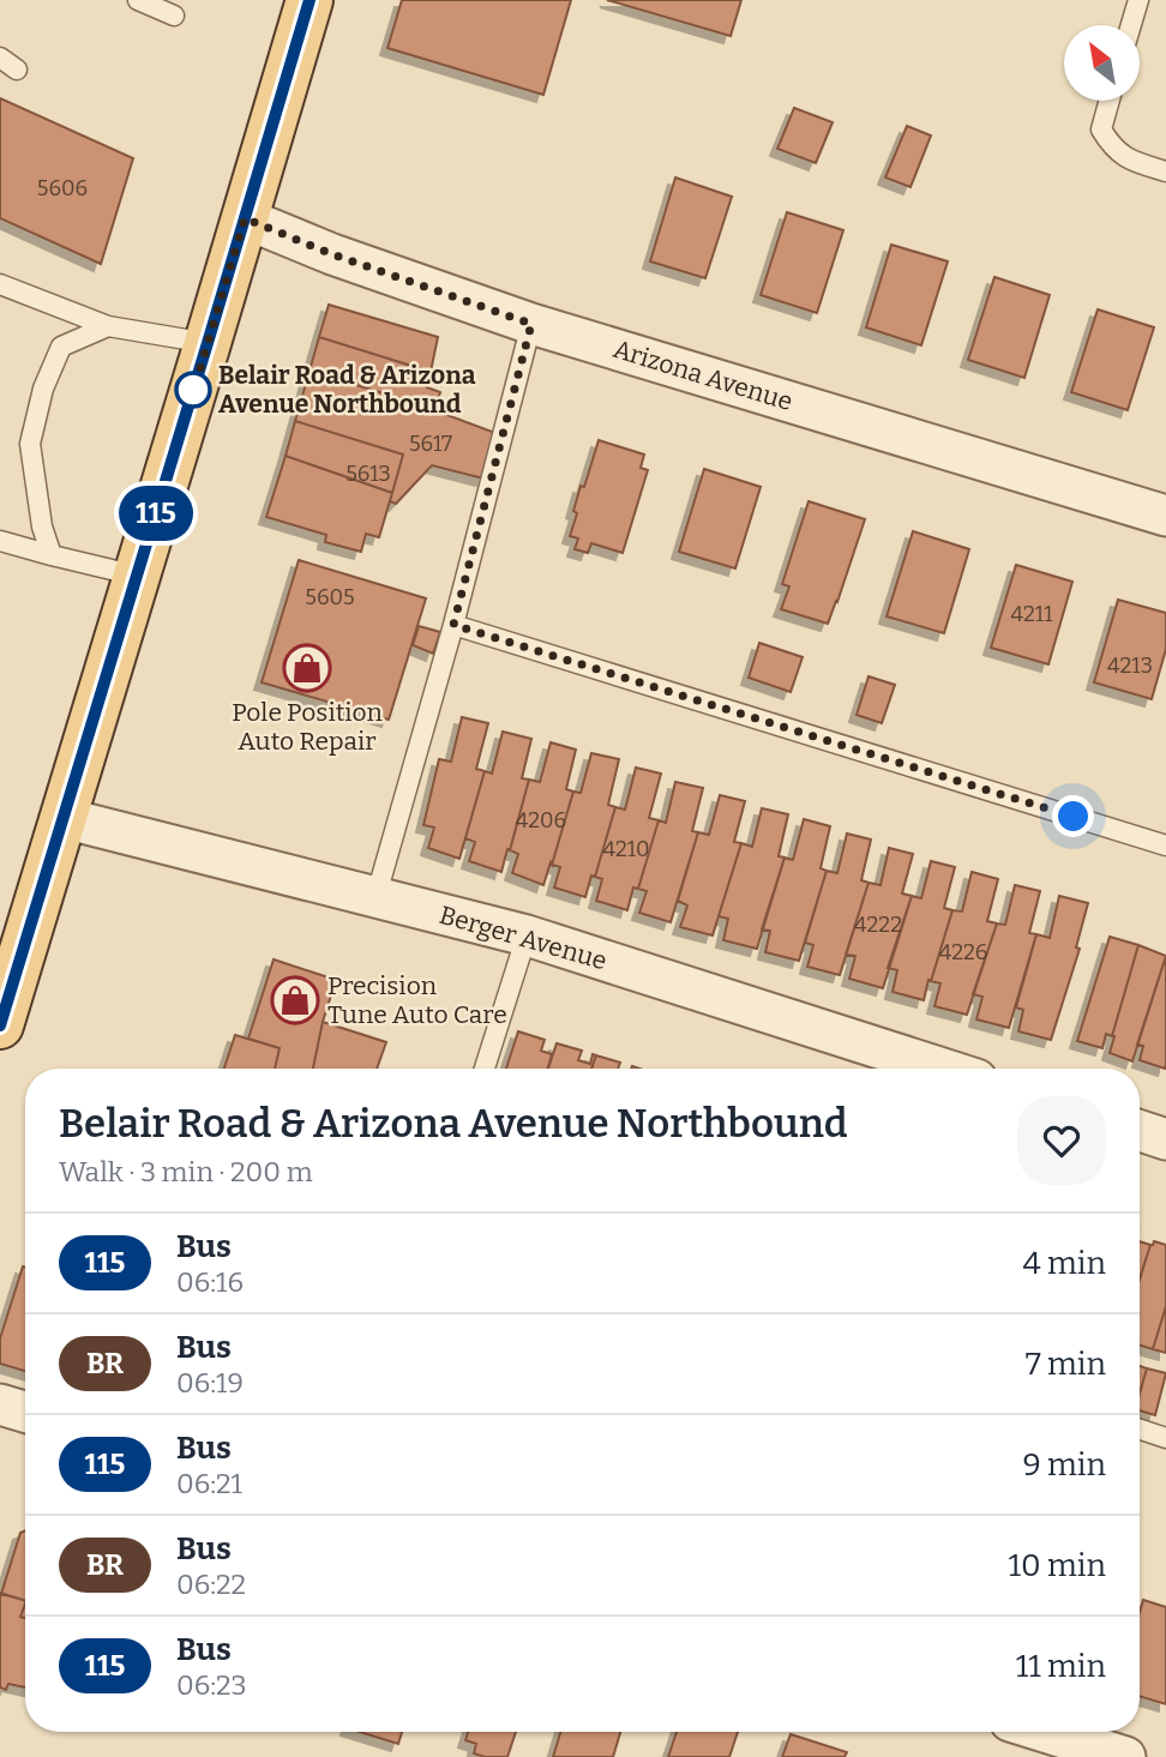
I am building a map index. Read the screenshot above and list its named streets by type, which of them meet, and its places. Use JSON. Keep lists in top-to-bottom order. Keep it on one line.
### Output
{"streets":{"street":["Arizona Avenue","Berger Avenue"]},"places":{"other":["Belair Road & Arizona Avenue Northbound"],"shop":["Pole Position Auto Repair","Precision Tune Auto Care"]},"lines":["bus line 115"],"house_numbers":["5606","5617","5613","5605","4211","4213","4206","4210","4222","4226"],"north":"top left","page":{"on_map":"115","heading":["Belair Road & Arizona Avenue Northbound","Walk · 3 min · 200 m"],"list":[{"mark":"115","name":"Bus","note":"06:16","value":"4 min"},{"mark":"BR","name":"Bus","note":"06:19","value":"7 min"},{"mark":"115","name":"Bus","note":"06:21","value":"9 min"},{"mark":"BR","name":"Bus","note":"06:22","value":"10 min"},{"mark":"115","name":"Bus","note":"06:23","value":"11 min"}]}}
